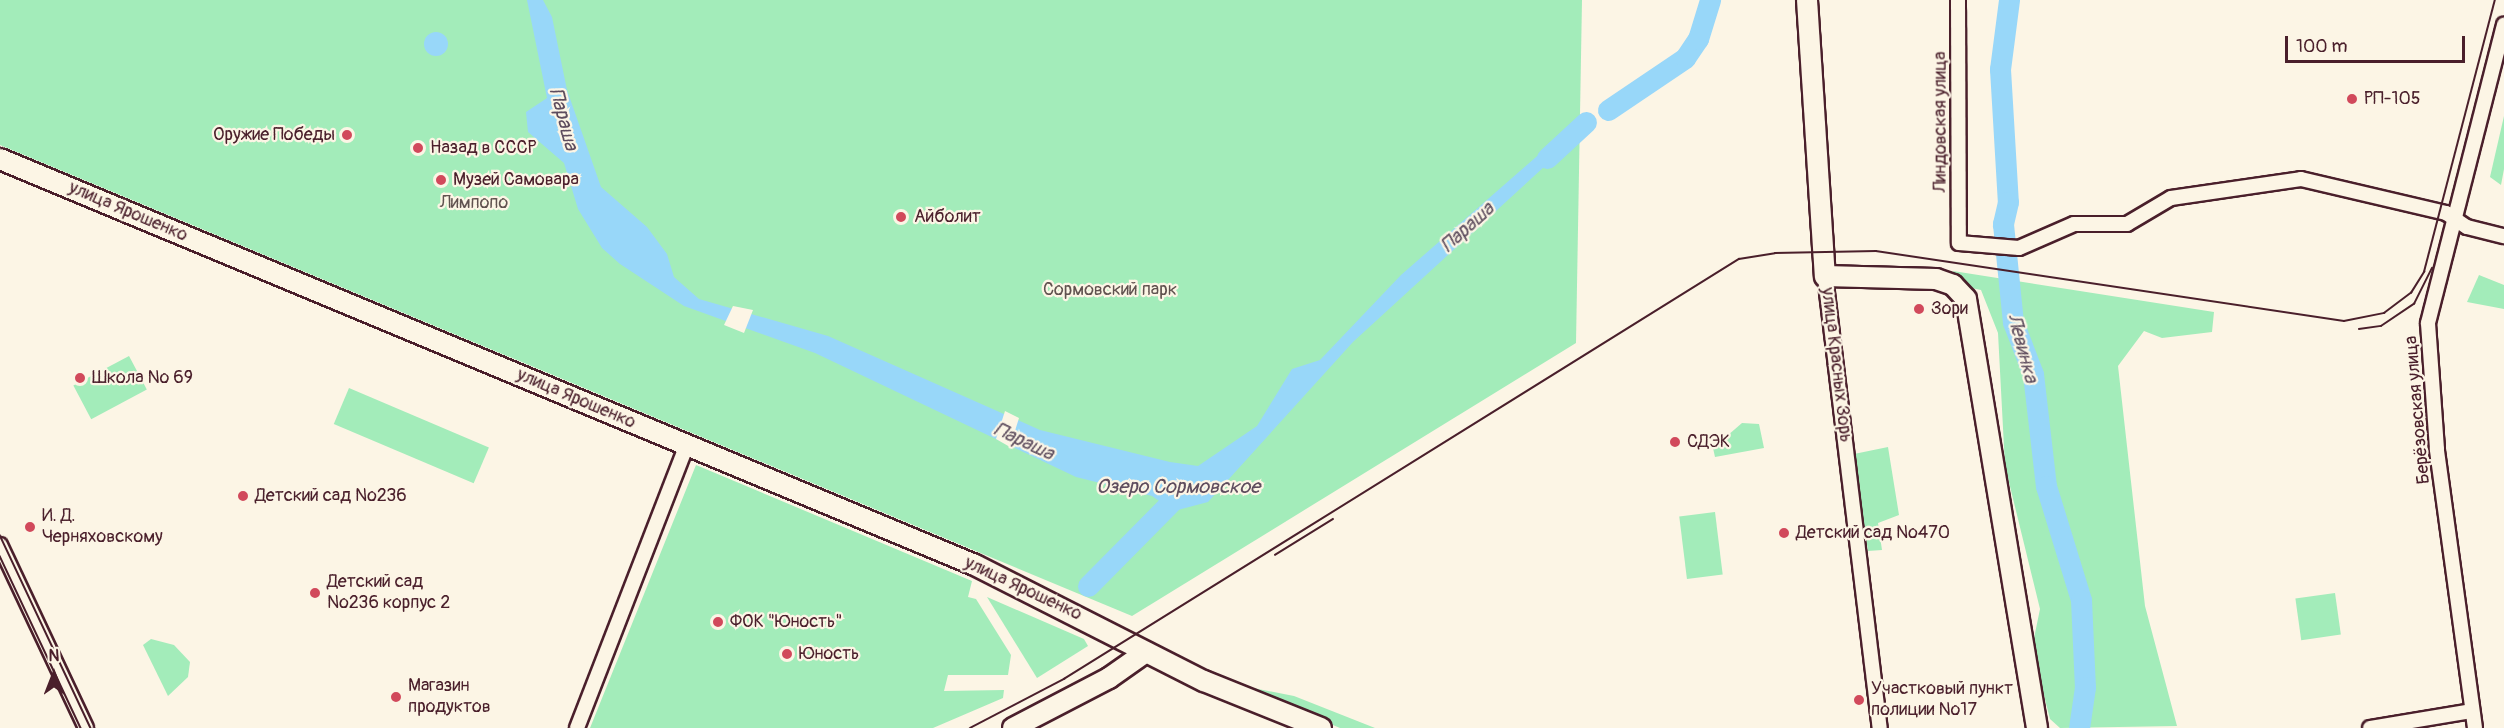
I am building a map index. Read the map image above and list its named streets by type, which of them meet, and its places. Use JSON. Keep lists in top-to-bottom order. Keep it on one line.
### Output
{"streets":{"main road":["улица Ярошенко","улица Красных Зорь"],"street":["Линдовская улица","Берёзовская улица"]},"crossings":[["Линдовская улица","Берёзовская улица"]],"water":["Параша","Левинка","Озеро Сормовское"],"parks":["Лимпопо","Сормовский парк"],"places":["РП-105","Оружие Победы","Назад в СССР","Музей Самовара","Айболит","Зори","Школа № 69","СДЭК","Детский сад №236","И. Д. Черняховскому","Детский сад №470","Детский сад №236 корпус 2","ФОК \"Юность\"","Юность","Магазин продуктов","Участковый пункт полиции №17"],"scale_bar":"100 m","north":"top"}
